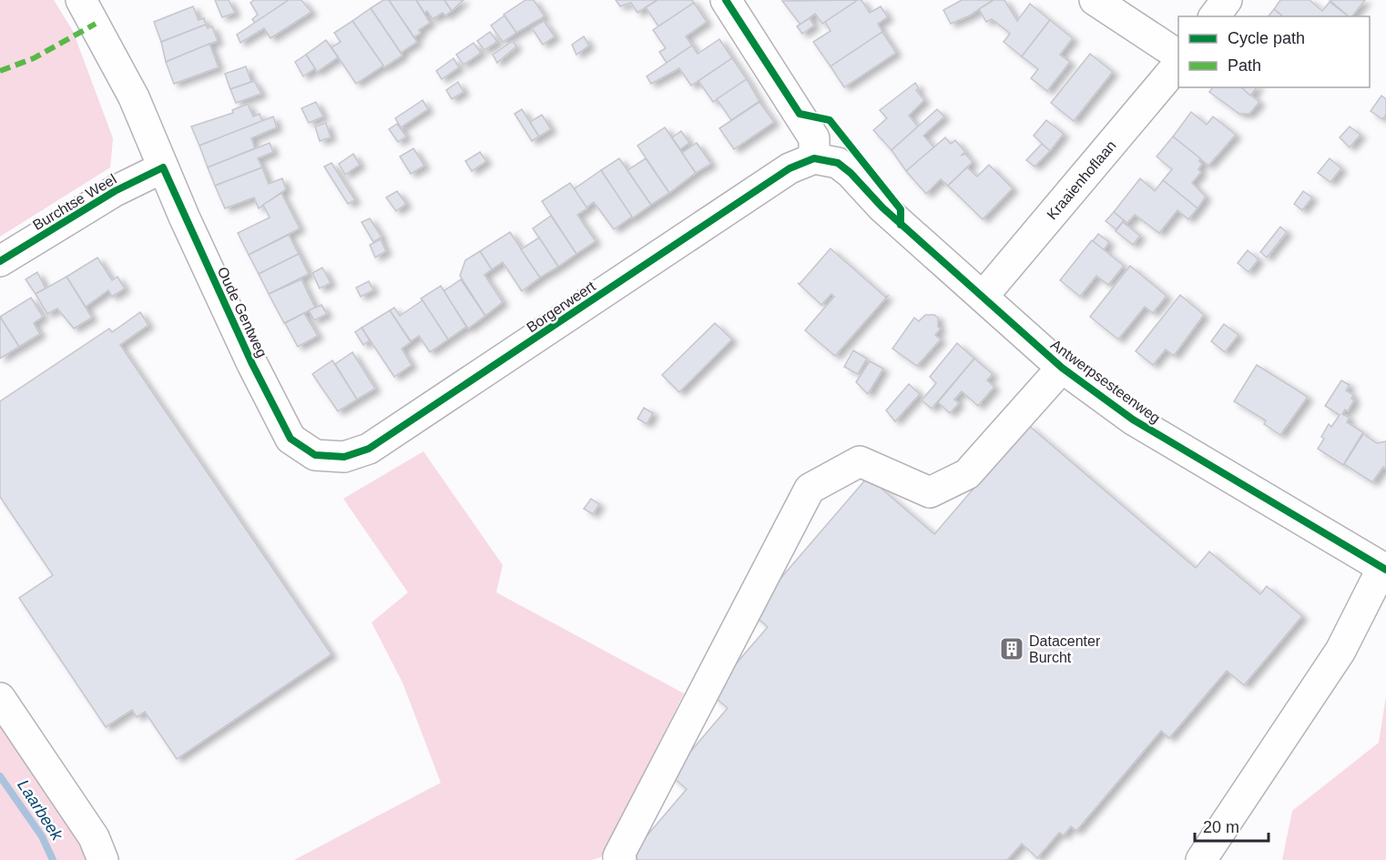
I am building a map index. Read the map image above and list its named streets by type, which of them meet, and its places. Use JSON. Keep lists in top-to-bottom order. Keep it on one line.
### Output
{"streets":{"street":["Kraaienhoflaan","Burchtse Weel","Borgerweert","Oude Gentweg","Antwerpsesteenweg"]},"crossings":[["Kraaienhoflaan","Antwerpsesteenweg"],["Burchtse Weel","Oude Gentweg"],["Borgerweert","Oude Gentweg"],["Borgerweert","Antwerpsesteenweg"]],"water":["Laarbeek"],"places":{"building":["Datacenter Burcht"]},"legend":["Cycle path","Path"],"scale_bar":"20 m"}
